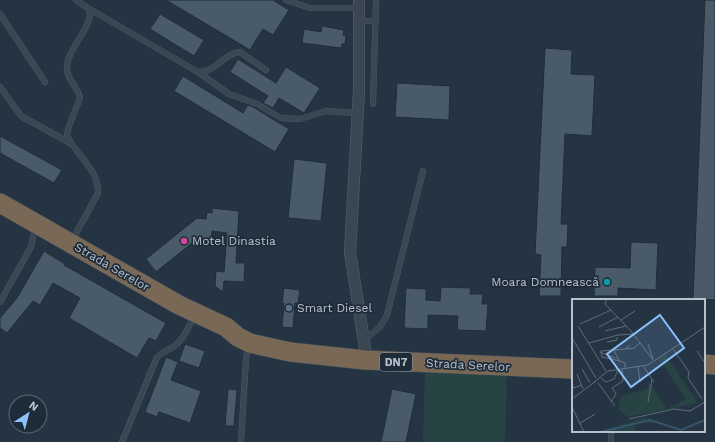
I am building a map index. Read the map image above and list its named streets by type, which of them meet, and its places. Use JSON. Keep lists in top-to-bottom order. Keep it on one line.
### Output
{"streets":{"highway":["Strada Serelor","DN7"]},"places":["Motel Dinastia","Moara Domnească","Smart Diesel"],"north":"top right"}
